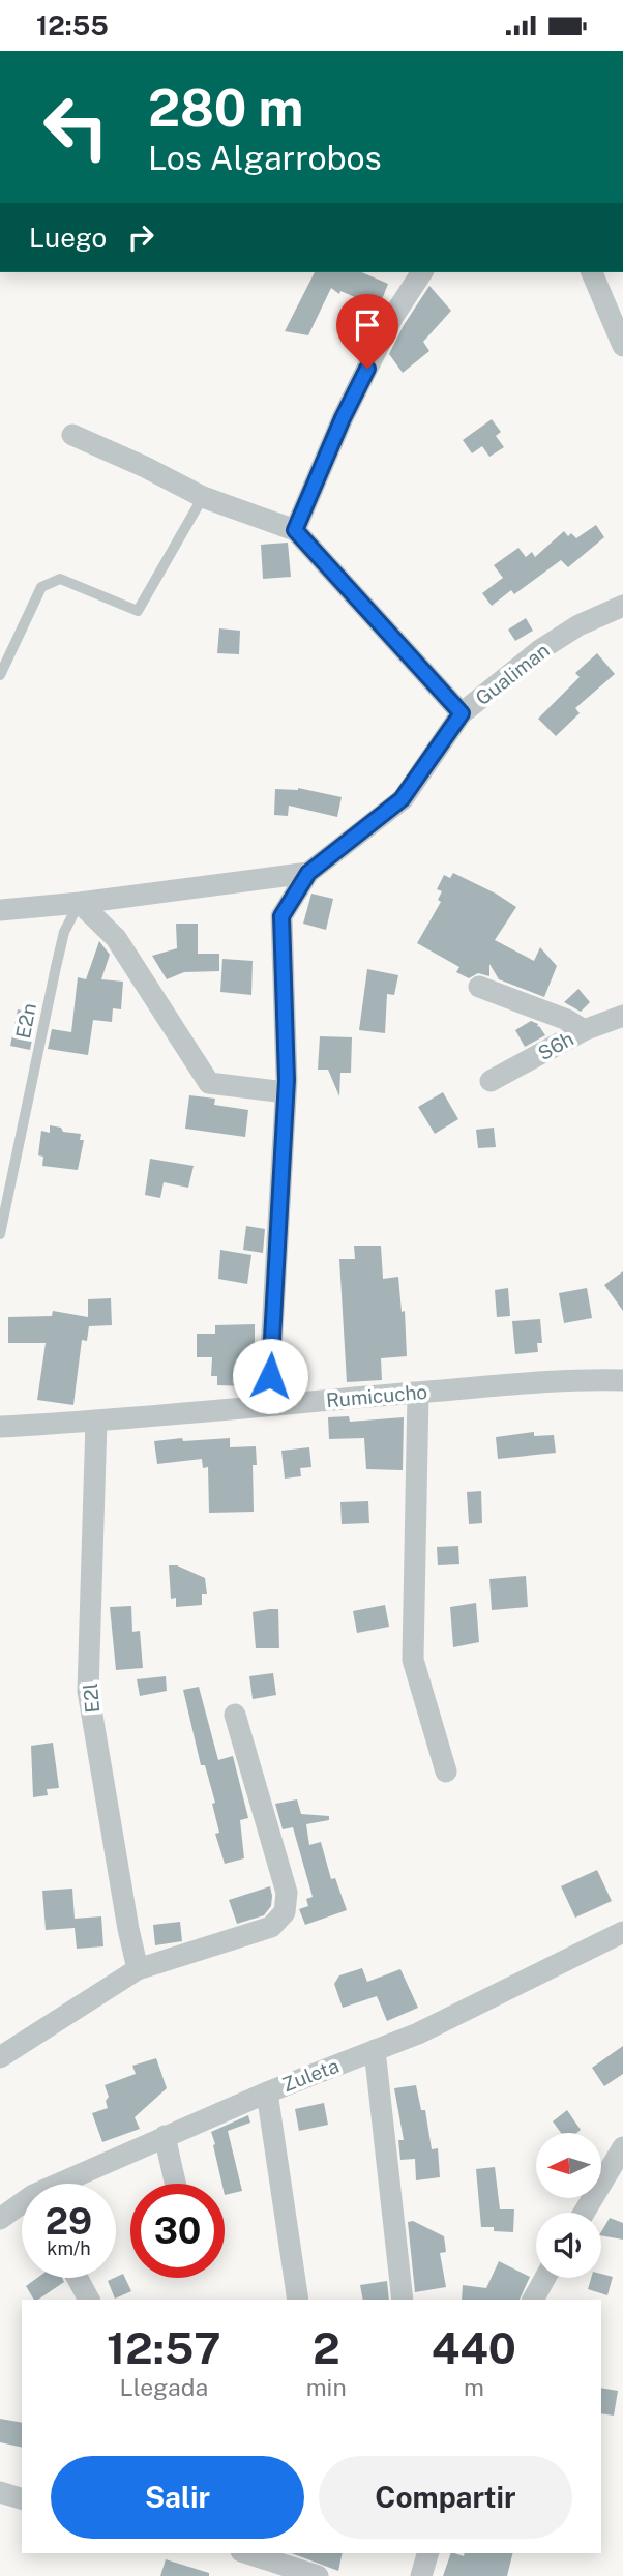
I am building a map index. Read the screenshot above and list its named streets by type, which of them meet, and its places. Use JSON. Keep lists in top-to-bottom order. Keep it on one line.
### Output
{"streets":{"street":["Gualiman","S6h","Rumicucho","E2l","Zuleta"],"lane":["E2n"]},"crossings":[["Gualiman","Rumicucho"],["Rumicucho","E2l"]],"north":"left","page":{"status":"12:55","turn":["280 m","Los Algarrobos"],"then":"Luego","speed":"29 km/h","limit":"30","eta":["12:57","Llegada","2","min","440","m"],"buttons":["Salir","Compartir"]}}
